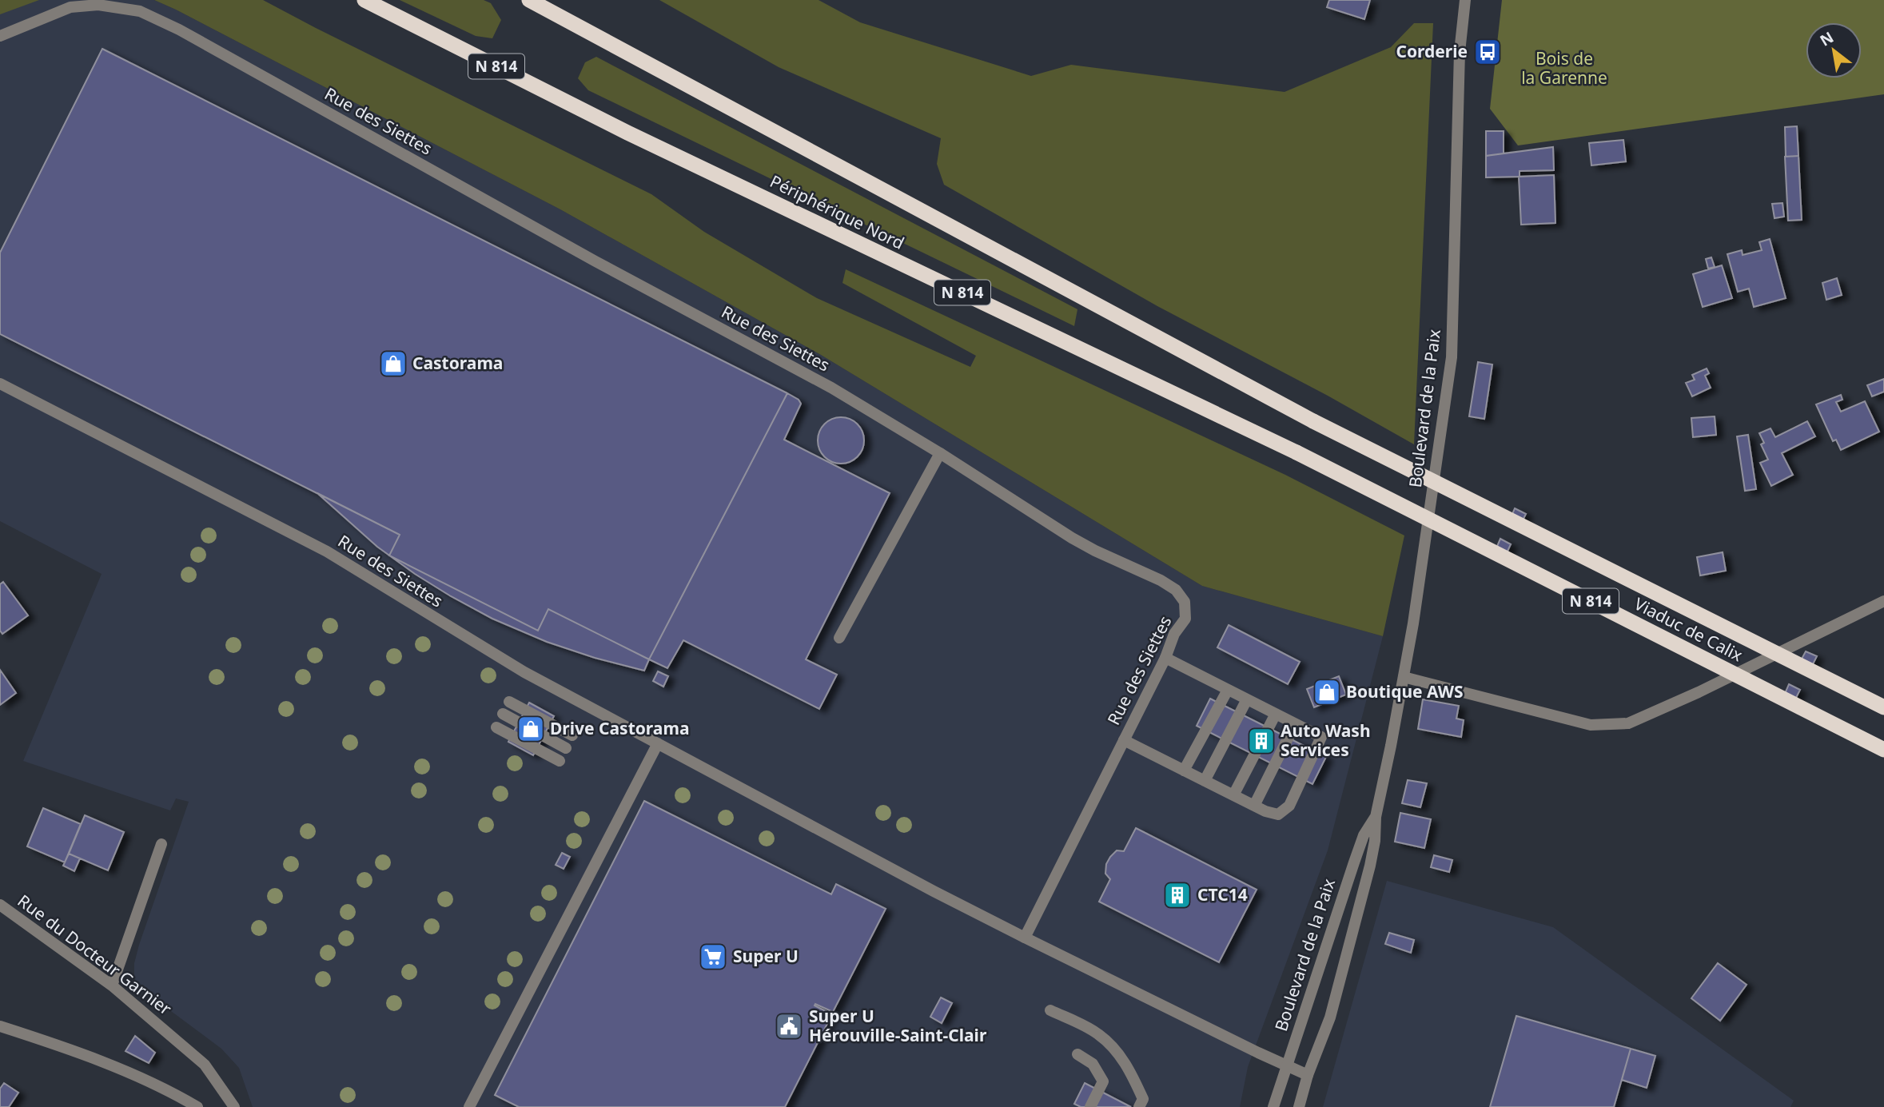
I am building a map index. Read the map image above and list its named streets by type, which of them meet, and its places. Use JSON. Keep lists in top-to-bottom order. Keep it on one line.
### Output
{"streets":{"highway":["N 814","Périphérique Nord","Viaduc de Calix"],"street":["Rue des Siettes","Boulevard de la Paix","Rue du Docteur Garnier"]},"crossings":[["Rue des Siettes","Boulevard de la Paix"],["Périphérique Nord","Viaduc de Calix"]],"parks":["Bois de la Garenne"],"places":{"bus stop":["Corderie"],"shop":["Castorama","Boutique AWS","Drive Castorama"],"building":["Auto Wash Services","CTC14"],"supermarket":["Super U"],"public building":["Super U Hérouville-Saint-Clair"]},"north":"top left"}
